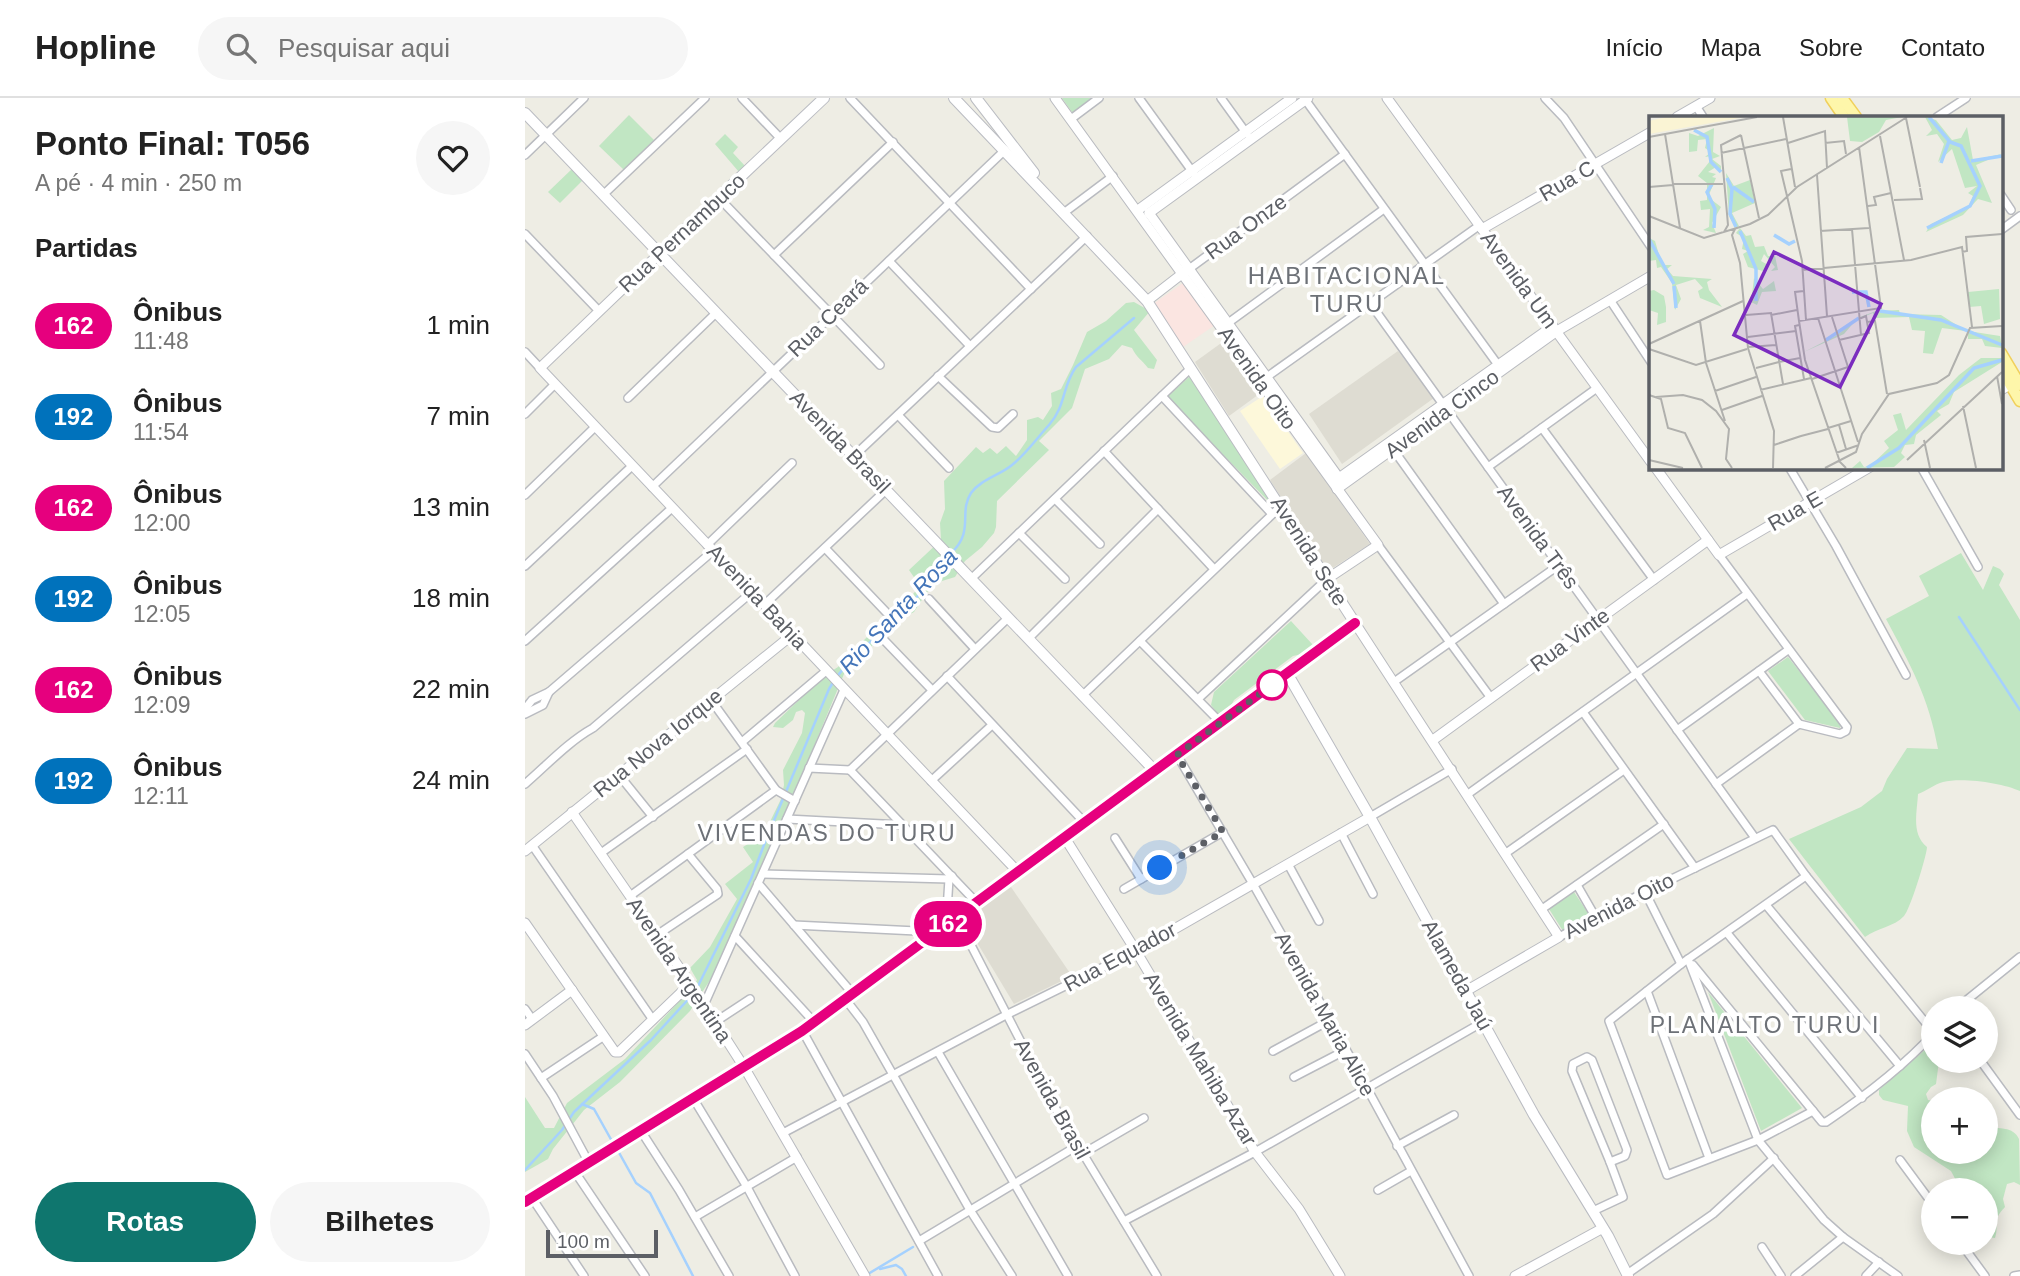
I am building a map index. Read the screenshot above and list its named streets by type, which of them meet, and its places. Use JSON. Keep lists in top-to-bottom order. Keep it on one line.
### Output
{"streets":{"main road":["Rua Pernambuco","Avenida Brasil","Avenida Sete","Alameda Jaú"],"street":["Rua C","Rua Onze","Avenida Um","Rua Ceará","Avenida Oito","Avenida Cinco","Rua E","Avenida Três","Avenida Bahia","Rua Vinte","Rua Nova Iorque","Rua Equador","Avenida Argentina","Avenida Maria Alice","Avenida Mahiba Azar"]},"crossings":[["Rua C","Avenida Um"],["Rua Onze","Avenida Oito"],["Rua Onze","Avenida Sete"],["Rua Pernambuco","Avenida Brasil"],["Rua Pernambuco","Avenida Bahia"],["Avenida Um","Avenida Cinco"],["Rua Ceará","Avenida Brasil"],["Rua Ceará","Avenida Sete"],["Rua Ceará","Avenida Bahia"],["Avenida Oito","Avenida Cinco"],["Avenida Oito","Avenida Três"],["Avenida Oito","Avenida Sete"],["Avenida Oito","Alameda Jaú"],["Avenida Cinco","Avenida Três"],["Avenida Brasil","Rua Equador"],["Avenida Três","Rua Vinte"],["Avenida Sete","Rua Vinte"],["Avenida Sete","Rua Equador"],["Avenida Bahia","Rua Nova Iorque"],["Rua Nova Iorque","Avenida Argentina"],["Rua Equador","Avenida Argentina"],["Rua Equador","Alameda Jaú"],["Rua Equador","Avenida Maria Alice"],["Rua Equador","Avenida Mahiba Azar"]],"districts":["HABITACIONAL TURU","VIVENDAS DO TURU","PLANALTO TURU I"],"water":["Rio Santa Rosa"],"lines":["bus line 162"],"scale_bar":"100 m","page":{"header":"Hopline","search":"Pesquisar aqui","nav":["Início","Mapa","Sobre","Contato"],"heading":[["Ponto Final: T056","A pé · 4 min · 250 m"],"Partidas"],"on_map":"162","list":[{"mark":"162","name":"Ônibus","note":"11:48","value":"1 min"},{"mark":"192","name":"Ônibus","note":"11:54","value":"7 min"},{"mark":"162","name":"Ônibus","note":"12:00","value":"13 min"},{"mark":"192","name":"Ônibus","note":"12:05","value":"18 min"},{"mark":"162","name":"Ônibus","note":"12:09","value":"22 min"},{"mark":"192","name":"Ônibus","note":"12:11","value":"24 min"}],"map_buttons":["+","−"],"buttons":["Rotas","Bilhetes"],"scale":"100 m"}}
